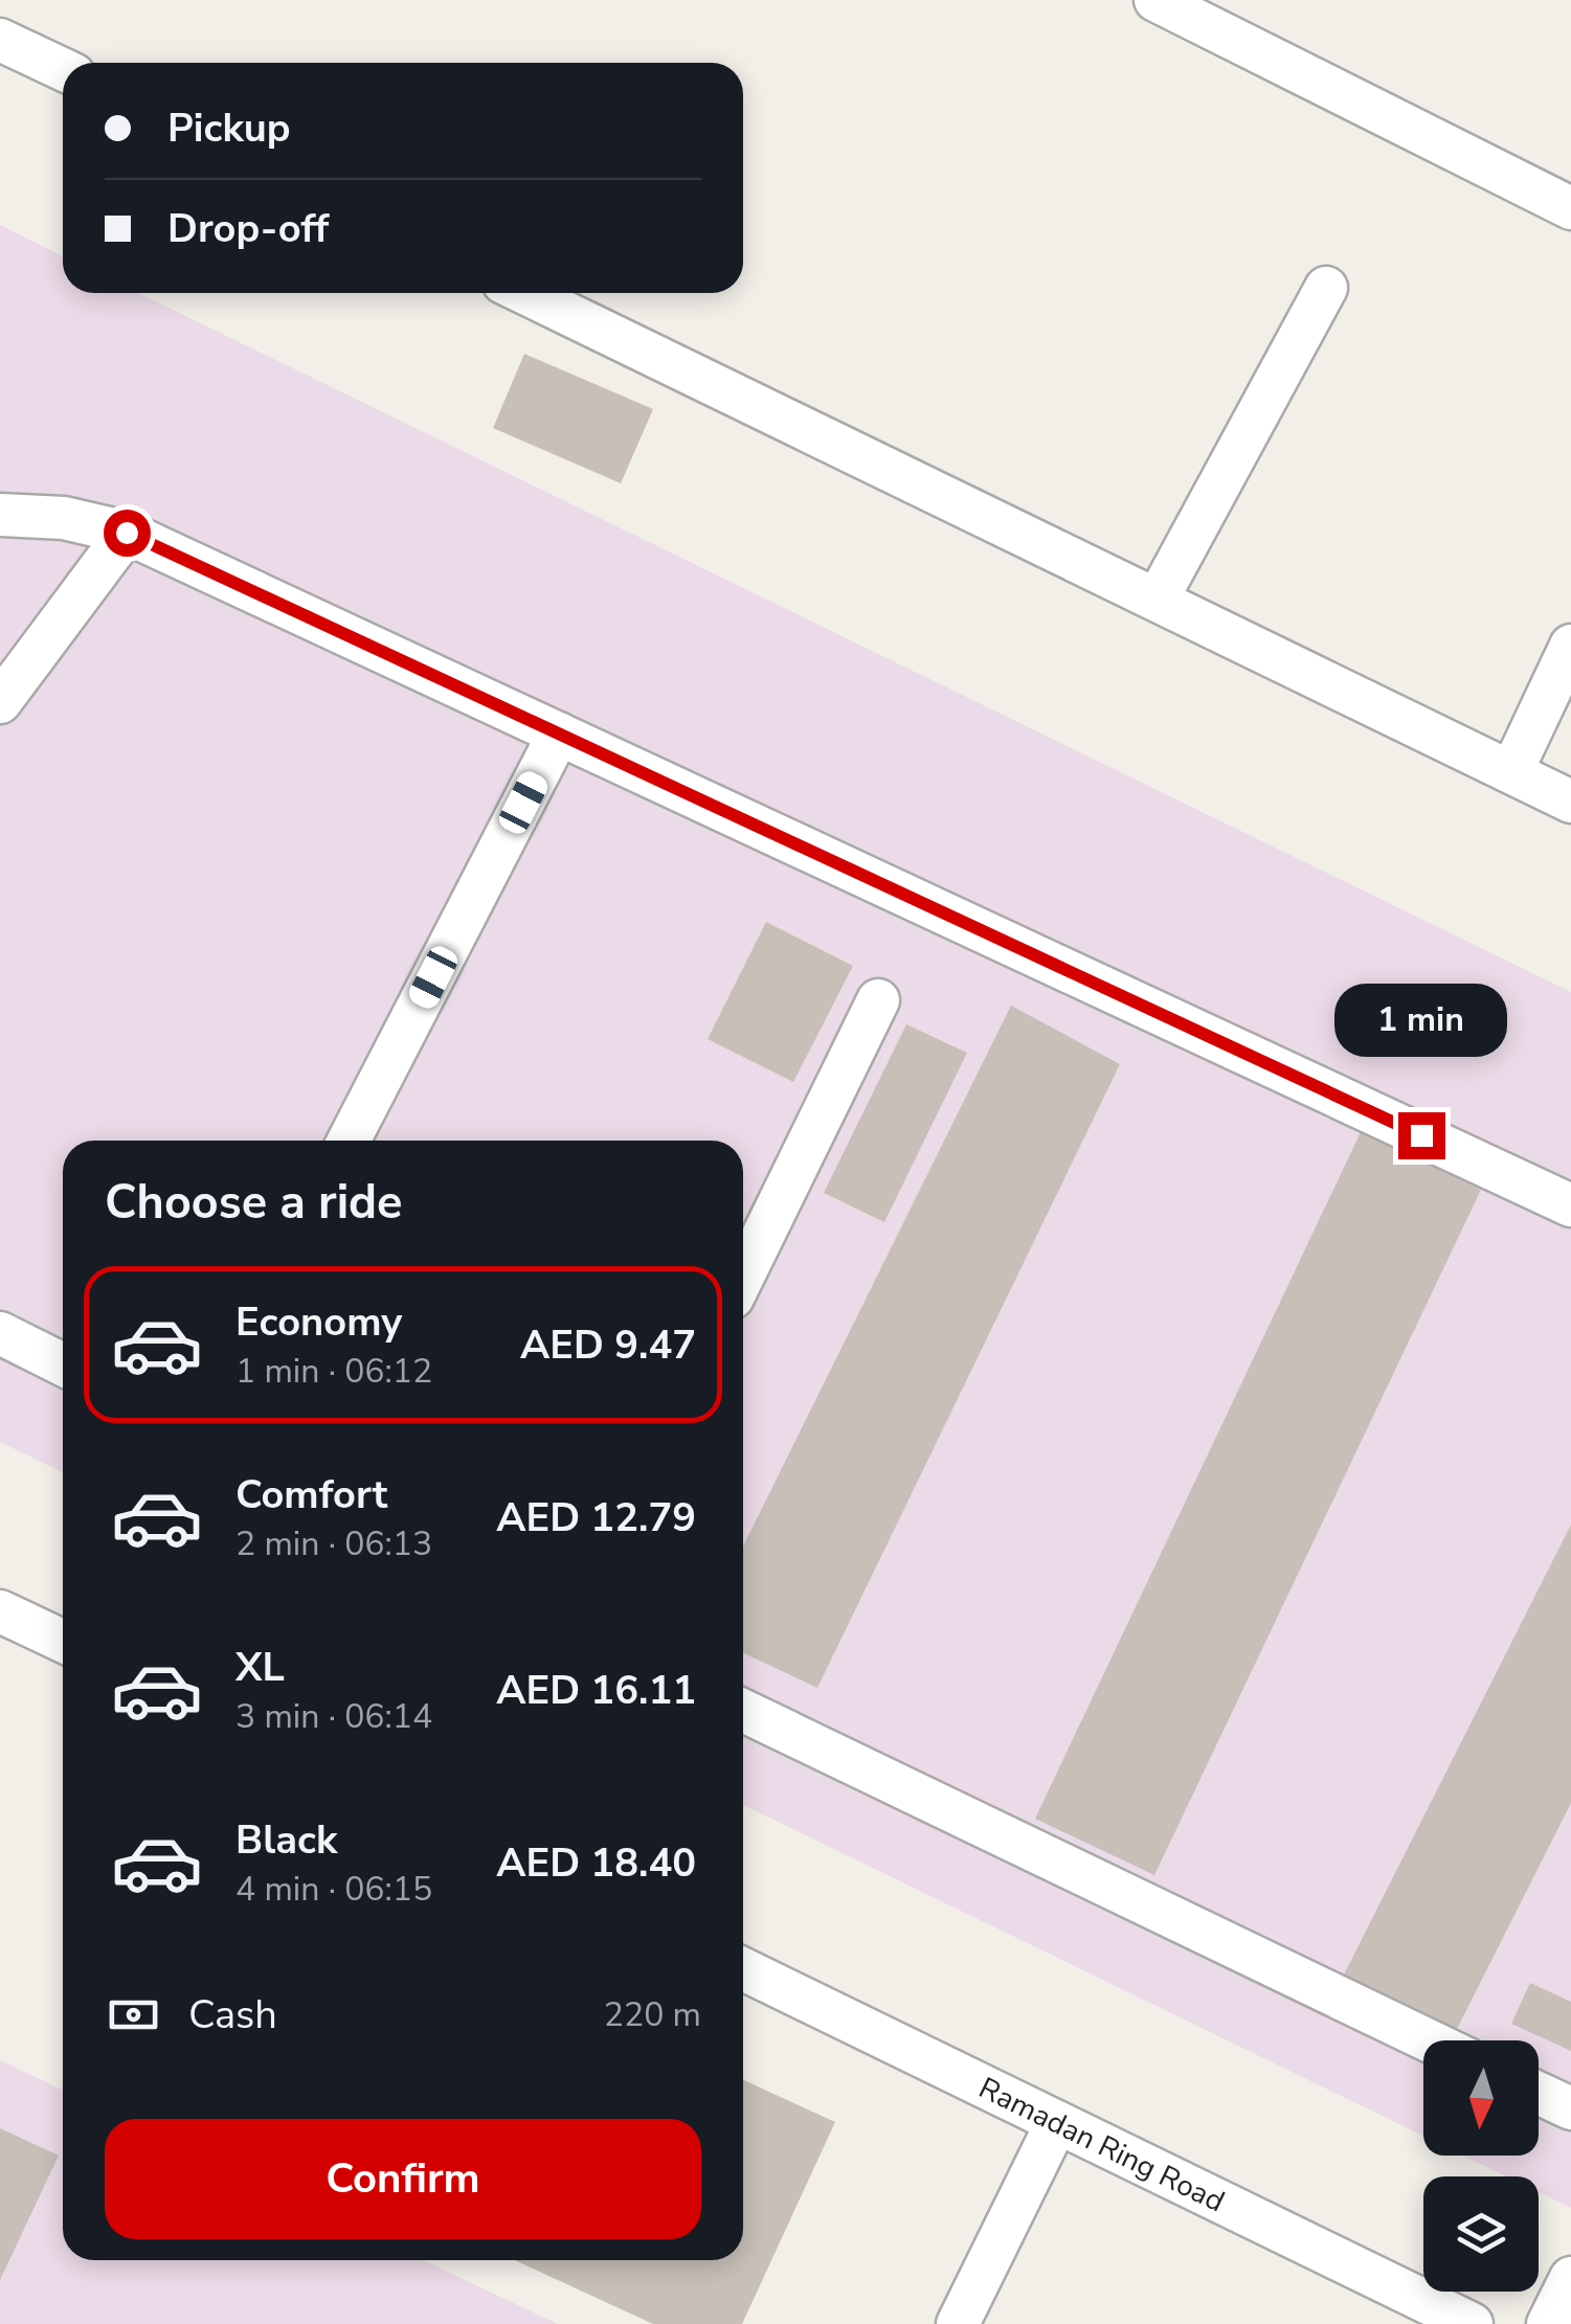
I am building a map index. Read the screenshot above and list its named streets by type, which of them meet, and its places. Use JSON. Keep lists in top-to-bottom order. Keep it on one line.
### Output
{"streets":{"street":["Ramadan Ring Road"]},"north":"bottom","page":{"banner":["Pickup","Drop-off"],"bubble":"1 min","heading":"Choose a ride","list":[{"name":"Economy","note":"1 min · 06:12","value":"AED 9.47"},{"name":"Comfort","note":"2 min · 06:13","value":"AED 12.79"},{"name":"XL","note":"3 min · 06:14","value":"AED 16.11"},{"name":"Black","note":"4 min · 06:15","value":"AED 18.40"}],"pay":["Cash","220 m"],"buttons":"Confirm"}}
